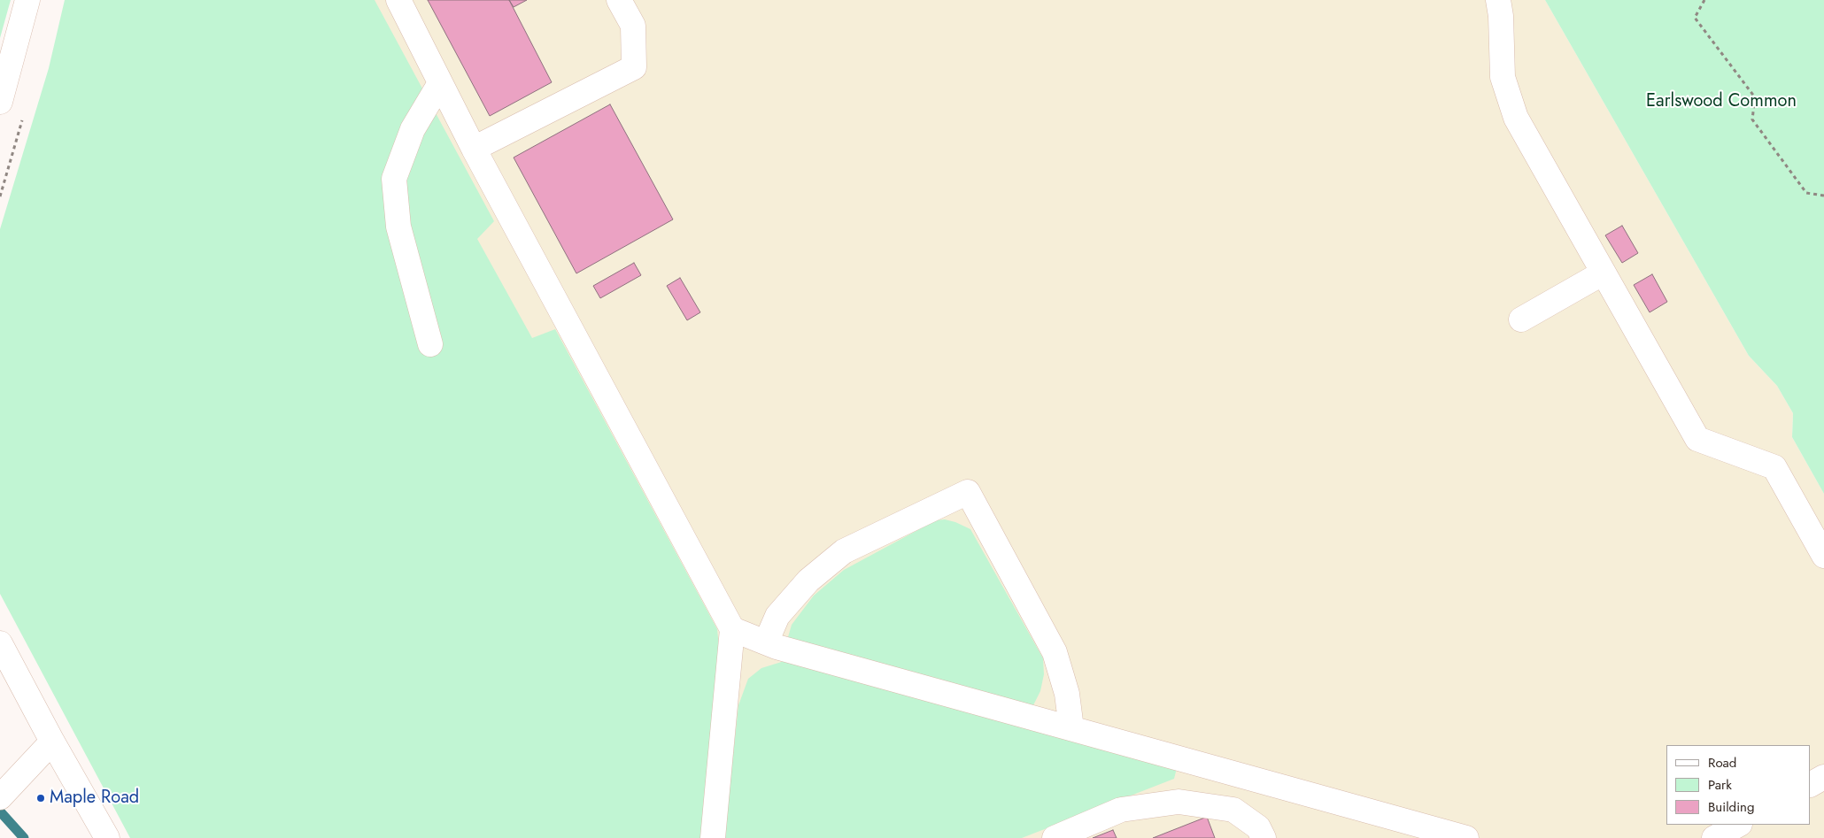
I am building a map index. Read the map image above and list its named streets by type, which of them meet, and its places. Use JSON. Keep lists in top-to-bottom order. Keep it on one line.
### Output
{"parks":["Earlswood Common"],"places":["Maple Road"],"legend":["Road","Park","Building"]}
